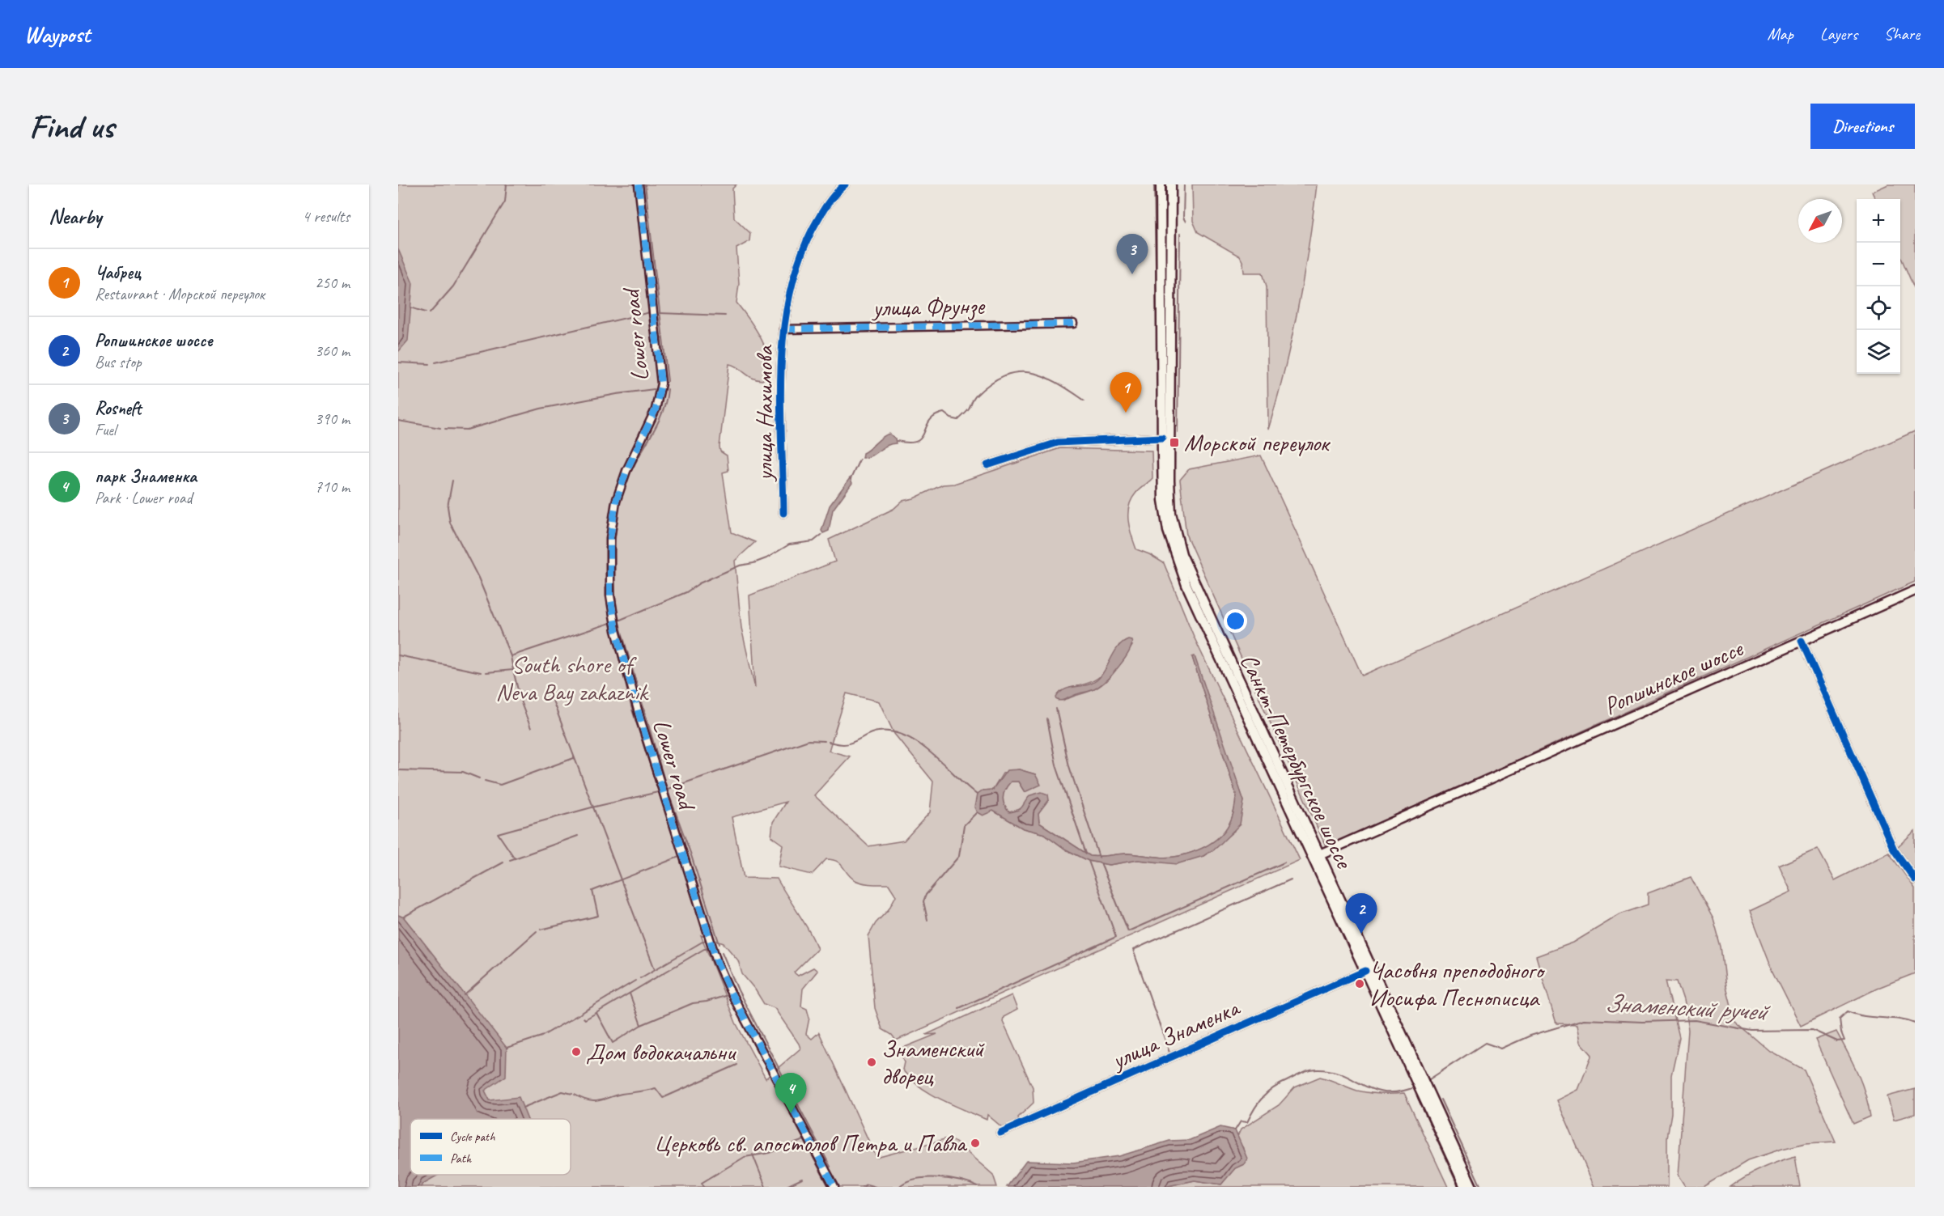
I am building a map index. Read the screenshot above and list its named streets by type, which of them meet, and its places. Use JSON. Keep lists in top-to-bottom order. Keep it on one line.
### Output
{"streets":{"main road":["Ропшинское шоссе","Санкт-Петербургское шоссе"],"street":["улица Фрунзе","Lower road","улица Нахимова","улица Знаменка"]},"crossings":[["улица Фрунзе","улица Нахимова"],["Ропшинское шоссе","Санкт-Петербургское шоссе"],["Санкт-Петербургское шоссе","улица Знаменка"]],"water":["Знаменский ручей"],"parks":["South shore of Neva Bay zakaznik"],"places":{"transit":["Морской переулок"],"other":["Часовня преподобного Иосифа Песнописца","Дом водокачальни","Знаменский дворец","Церковь св. апостолов Петра и Павла"]},"legend":["Cycle path","Path"],"north":"bottom left","page":{"header":"Waypost","nav":["Map","Layers","Share"],"buttons":"Directions","title":"Find us","heading":["Nearby","4 results"],"map_buttons":["+","−"],"pins":["3","1","2","4"],"list":[{"mark":"1","name":"Чабрец","note":"Restaurant · Морской переулок","value":"250 m"},{"mark":"2","name":"Ропшинское шоссе","note":"Bus stop","value":"360 m"},{"mark":"3","name":"Rosneft","note":"Fuel","value":"390 m"},{"mark":"4","name":"парк Знаменка","note":"Park · Lower road","value":"710 m"}]}}
